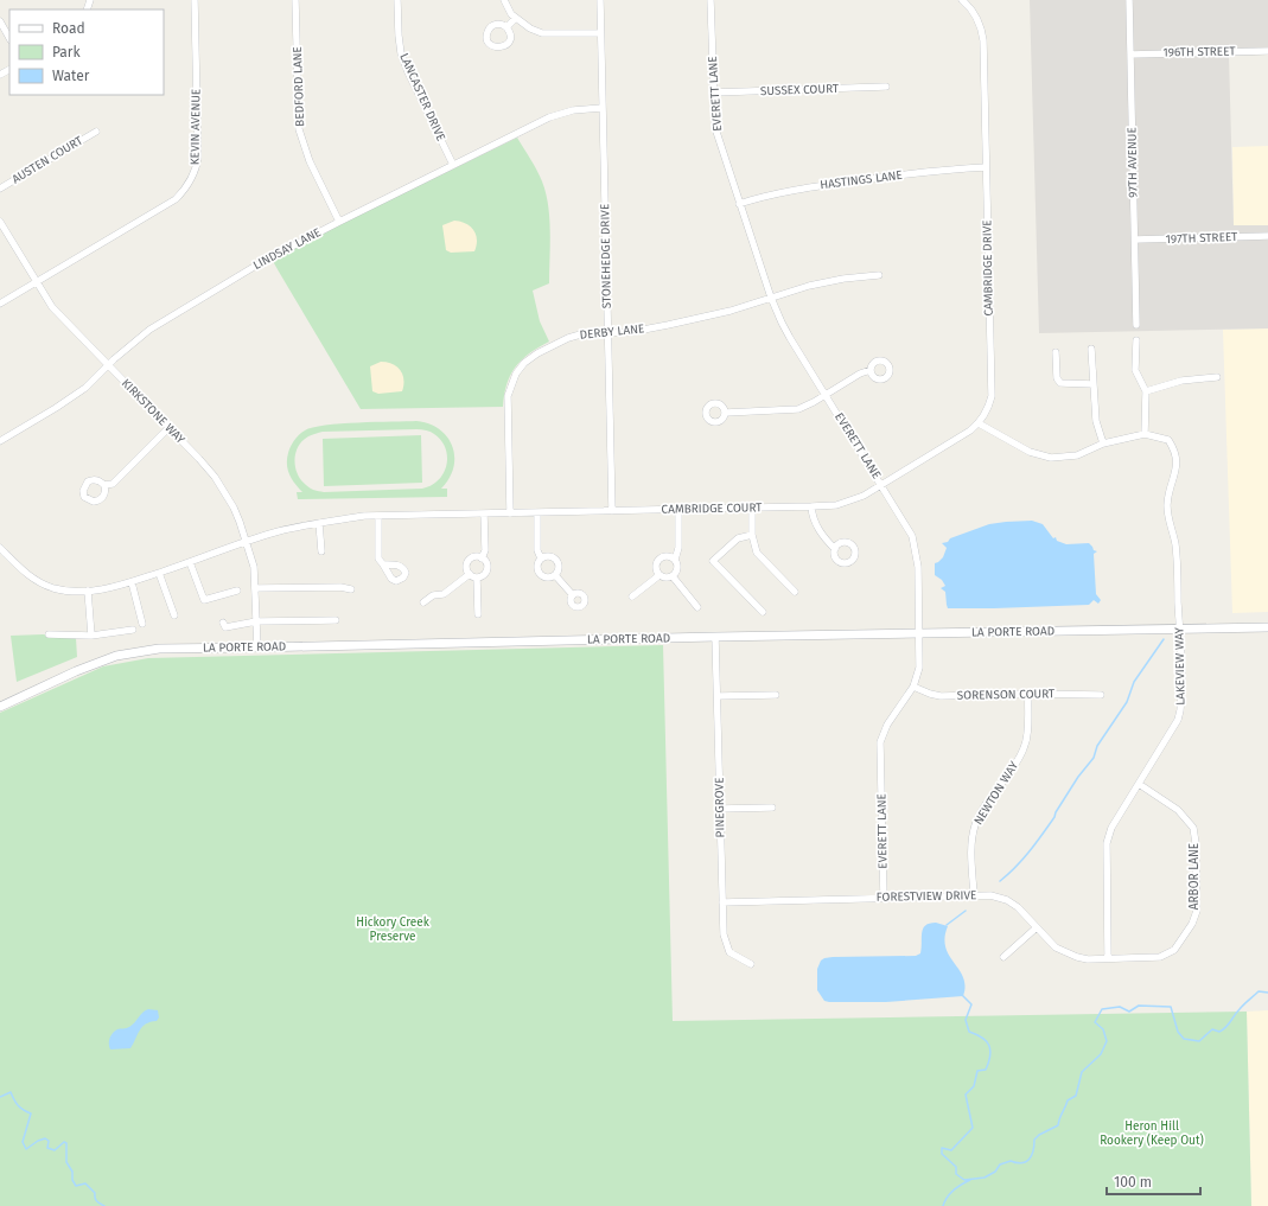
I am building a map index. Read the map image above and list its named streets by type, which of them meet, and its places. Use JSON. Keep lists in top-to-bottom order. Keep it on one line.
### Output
{"streets":{"street":["196TH STREET","BEDFORD LANE","SUSSEX COURT","EVERETT LANE","LANCASTER DRIVE","KEVIN AVENUE","AUSTEN COURT","97TH AVENUE","HASTINGS LANE","197TH STREET","LINDSAY LANE","STONEHEDGE DRIVE","CAMBRIDGE DRIVE","DERBY LANE","KIRKSTONE WAY","CAMBRIDGE COURT","LA PORTE ROAD","LAKEVIEW WAY","SORENSON COURT","NEWTON WAY","PINEGROVE","ARBOR LANE","FORESTVIEW DRIVE"]},"crossings":[["196TH STREET","97TH AVENUE"],["BEDFORD LANE","LINDSAY LANE"],["SUSSEX COURT","EVERETT LANE"],["EVERETT LANE","HASTINGS LANE"],["EVERETT LANE","CAMBRIDGE DRIVE"],["EVERETT LANE","DERBY LANE"],["EVERETT LANE","CAMBRIDGE COURT"],["EVERETT LANE","LA PORTE ROAD"],["EVERETT LANE","SORENSON COURT"],["EVERETT LANE","FORESTVIEW DRIVE"],["LANCASTER DRIVE","LINDSAY LANE"],["KEVIN AVENUE","KIRKSTONE WAY"],["97TH AVENUE","197TH STREET"],["HASTINGS LANE","CAMBRIDGE DRIVE"],["LINDSAY LANE","STONEHEDGE DRIVE"],["LINDSAY LANE","KIRKSTONE WAY"],["STONEHEDGE DRIVE","DERBY LANE"],["STONEHEDGE DRIVE","CAMBRIDGE COURT"],["CAMBRIDGE DRIVE","CAMBRIDGE COURT"],["DERBY LANE","CAMBRIDGE COURT"],["KIRKSTONE WAY","CAMBRIDGE COURT"],["KIRKSTONE WAY","LA PORTE ROAD"],["LA PORTE ROAD","LAKEVIEW WAY"],["LA PORTE ROAD","PINEGROVE"],["LAKEVIEW WAY","ARBOR LANE"],["LAKEVIEW WAY","FORESTVIEW DRIVE"],["SORENSON COURT","NEWTON WAY"],["NEWTON WAY","FORESTVIEW DRIVE"],["PINEGROVE","FORESTVIEW DRIVE"],["ARBOR LANE","FORESTVIEW DRIVE"]],"parks":["Hickory Creek Preserve","Heron Hill Rookery (Keep Out)"],"legend":["Road","Park","Water"],"scale_bar":"100 m"}
